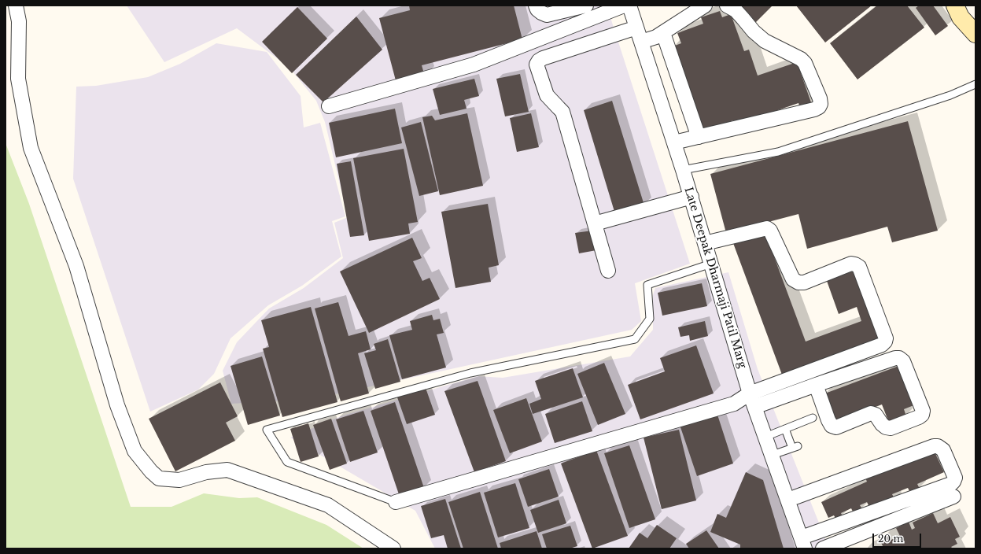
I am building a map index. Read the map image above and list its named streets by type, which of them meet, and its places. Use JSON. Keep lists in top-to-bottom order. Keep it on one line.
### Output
{"streets":{"street":["Late Deepak Dharmaji Patil Marg"]},"scale_bar":"20 m"}
